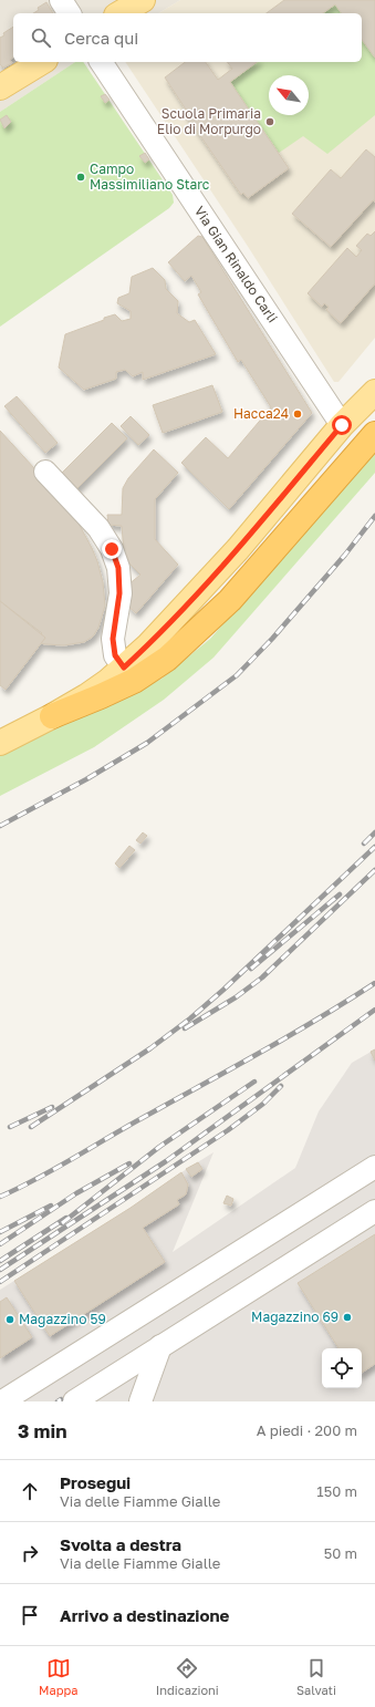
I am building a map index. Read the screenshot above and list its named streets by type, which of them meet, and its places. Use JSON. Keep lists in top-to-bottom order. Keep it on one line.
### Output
{"streets":{"street":["Via Gian Rinaldo Carli"]},"places":["Scuola Primaria Elio di Morpurgo","Campo Massimiliano Starc","Hacca24","Magazzino 69","Magazzino 59"],"north":"top left","page":{"search":"Cerca qui","heading":["3 min","A piedi · 200 m"],"list":[["Prosegui","Via delle Fiamme Gialle","150 m"],["Svolta a destra","Via delle Fiamme Gialle","50 m"],"Arrivo a destinazione"],"nav":["Mappa","Indicazioni","Salvati"]}}
